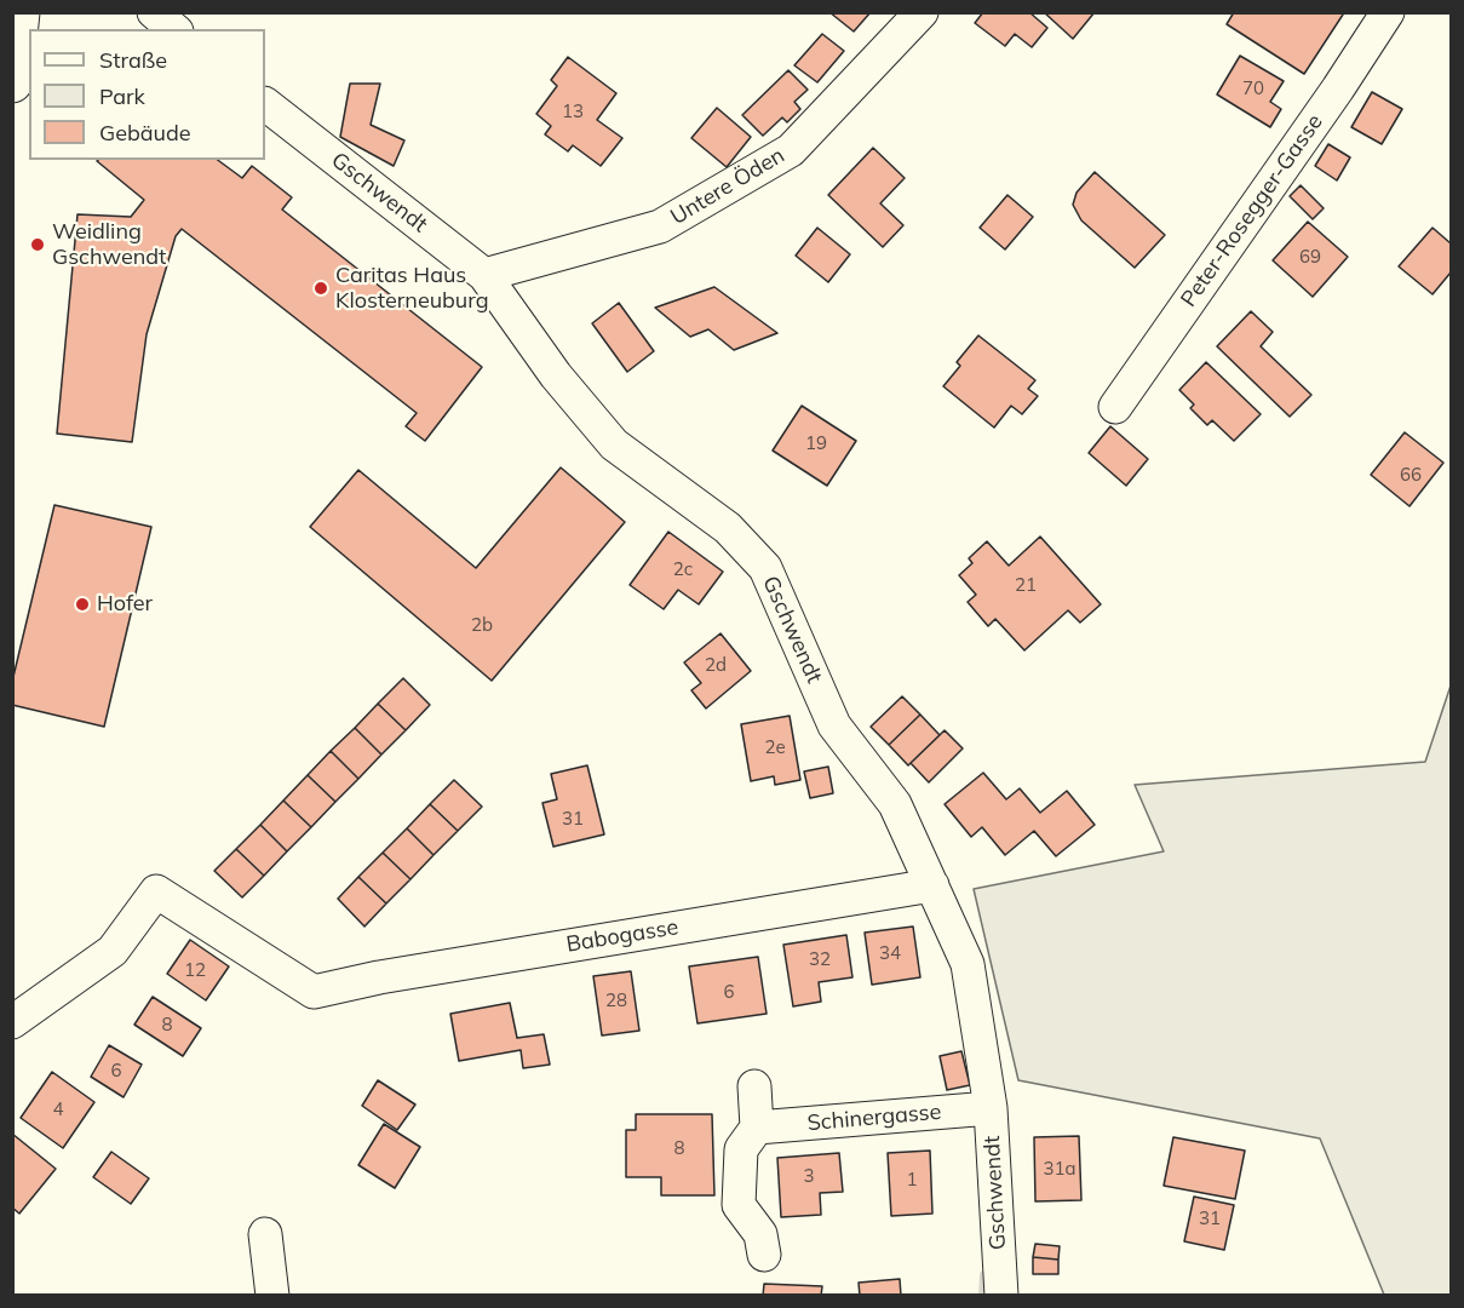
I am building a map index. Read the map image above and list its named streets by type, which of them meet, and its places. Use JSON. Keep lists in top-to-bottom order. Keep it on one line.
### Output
{"streets":{"street":["Untere Öden","Gschwendt","Peter-Rosegger-Gasse","Babogasse","Schinergasse"]},"crossings":[["Untere Öden","Gschwendt"],["Gschwendt","Babogasse"],["Gschwendt","Schinergasse"]],"places":["Weidling Gschwendt","Caritas Haus Klosterneuburg","Hofer"],"house_numbers":["70","13","69","19","66","2c","21","2b","2d","2e","31","34","32","12","6","28","8","6","4","8","31a","3","1","31"],"legend":["Straße","Park","Gebäude"]}
